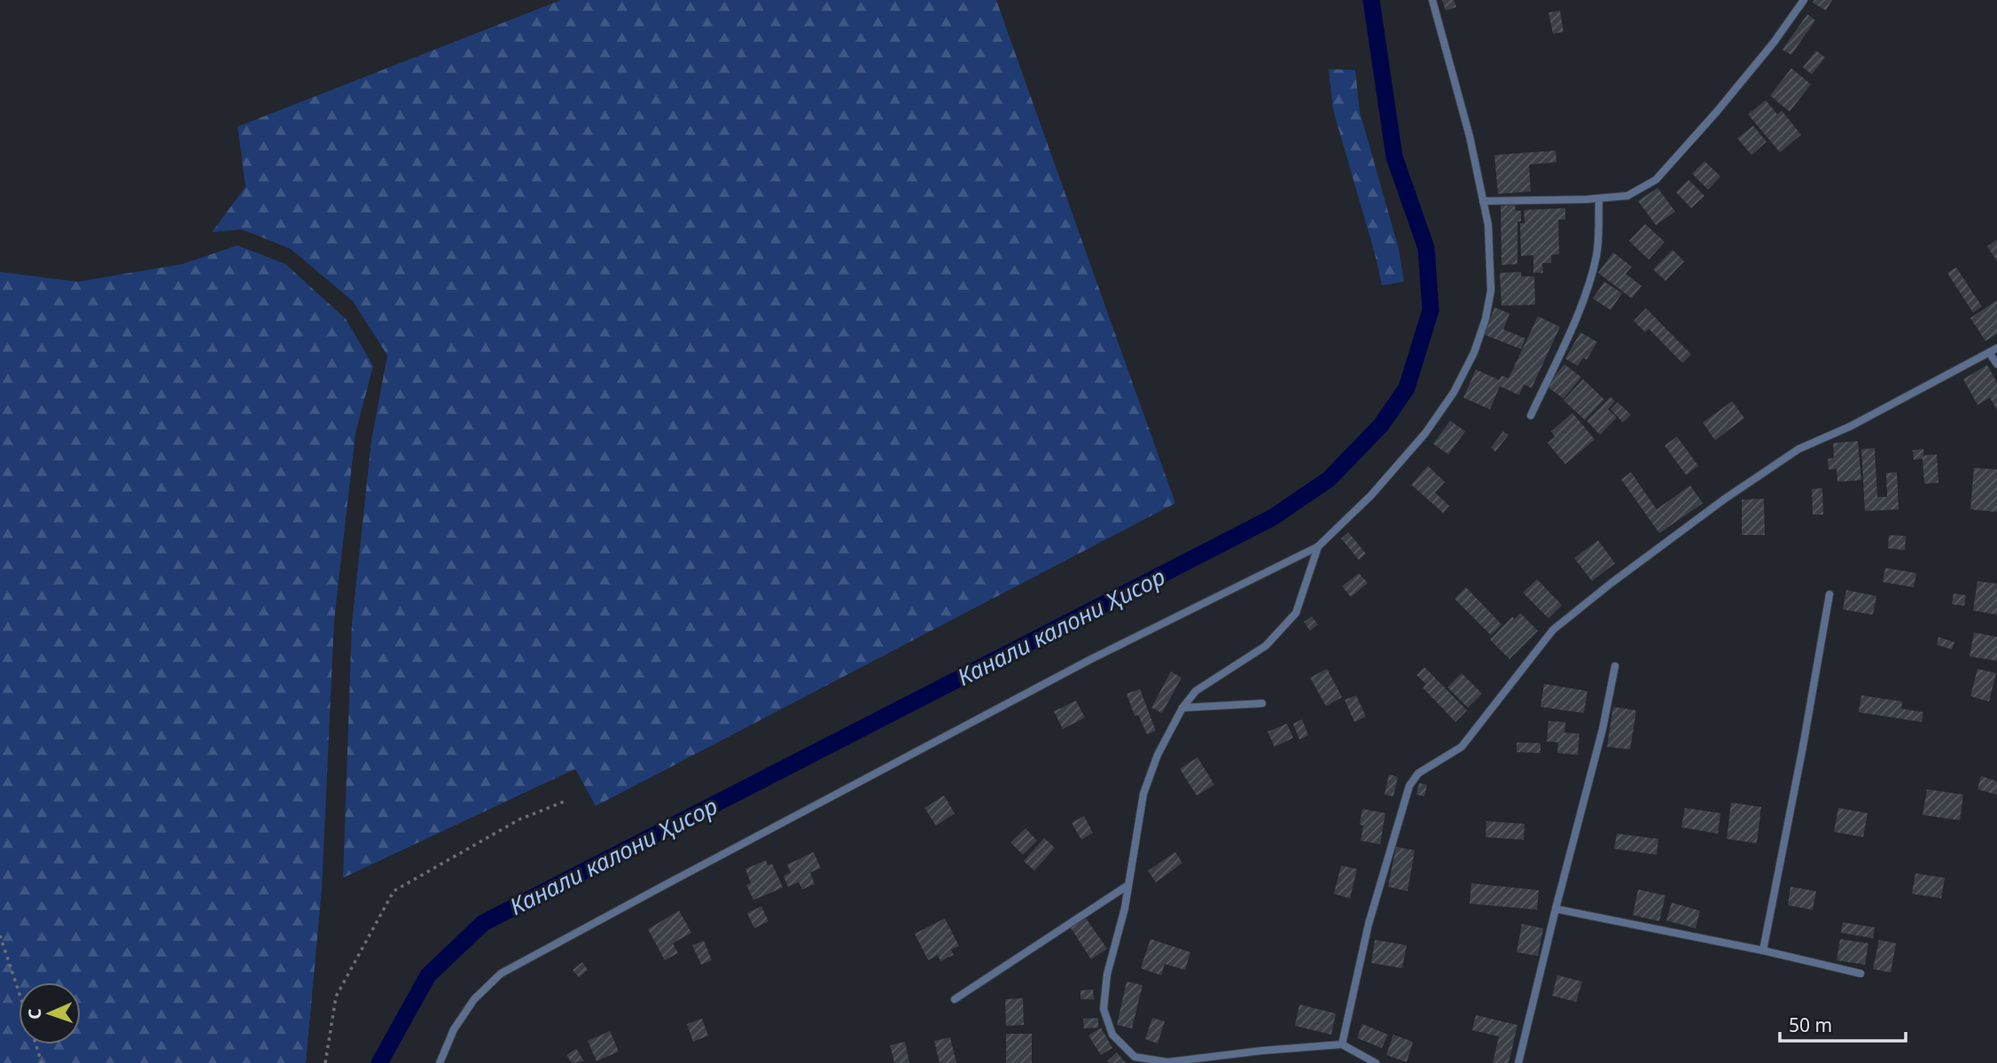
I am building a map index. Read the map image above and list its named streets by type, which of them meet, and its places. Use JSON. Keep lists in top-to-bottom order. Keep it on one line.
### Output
{"water":["Канали калони Ҳисор"],"scale_bar":"50 m","north":"left"}
